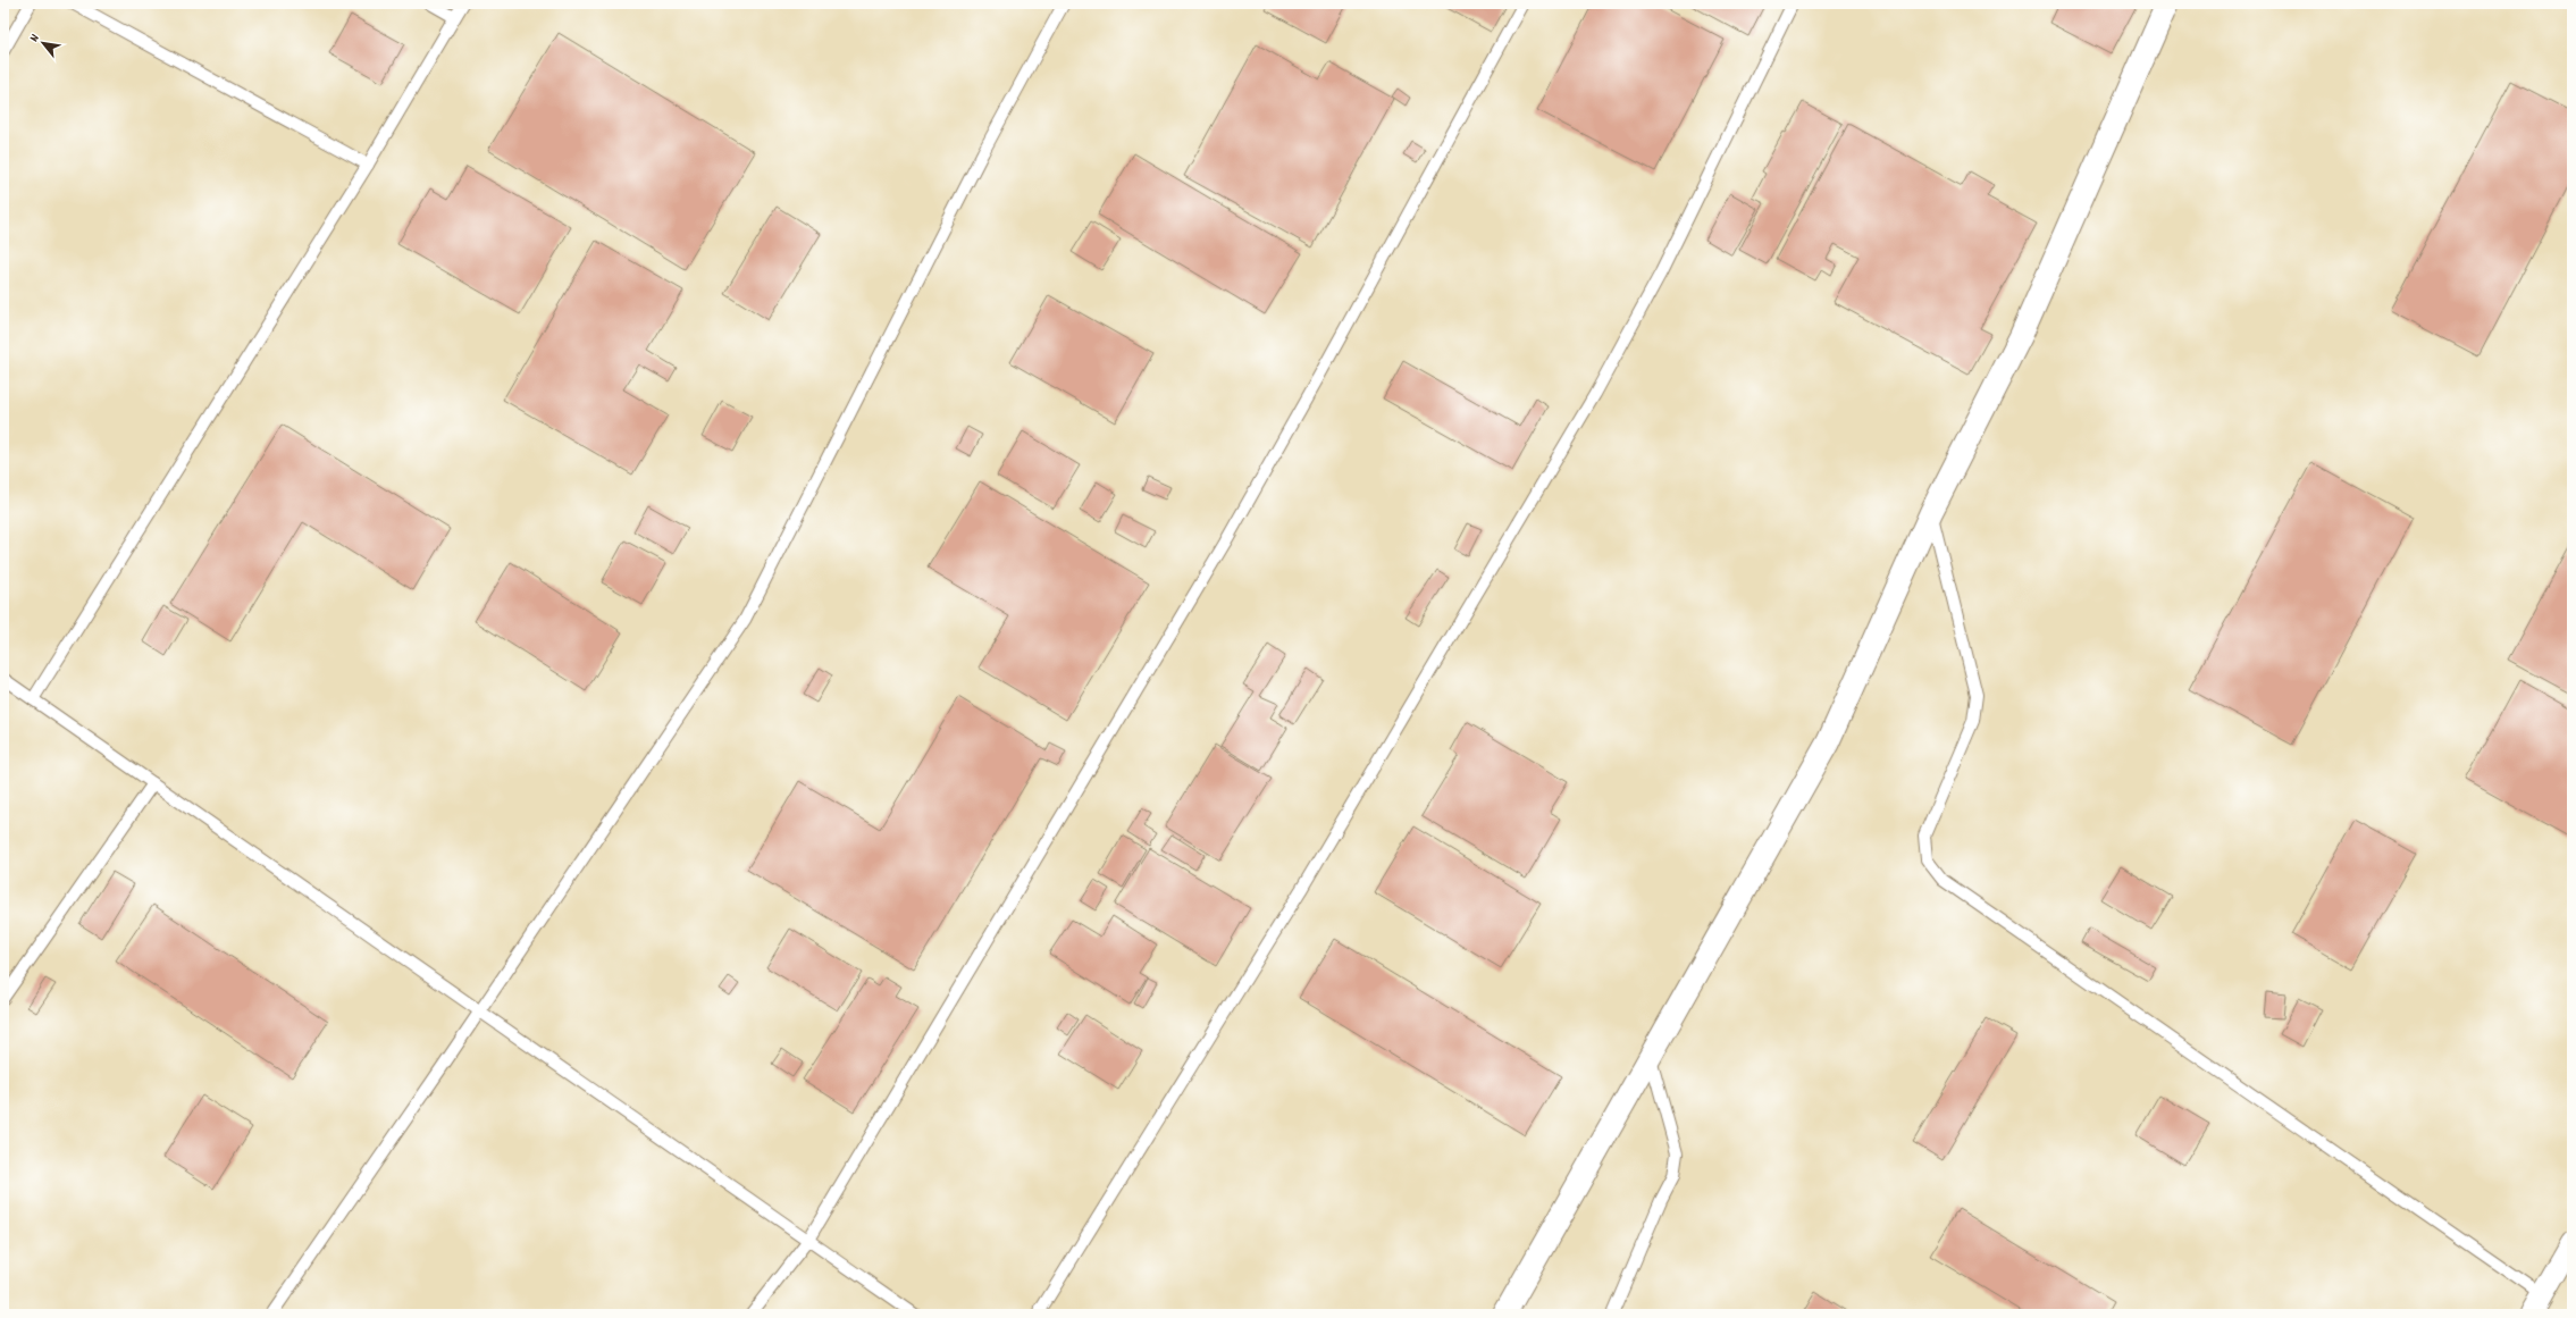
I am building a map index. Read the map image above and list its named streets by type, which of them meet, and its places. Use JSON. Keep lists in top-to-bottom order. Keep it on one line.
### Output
{"north":"top left"}
